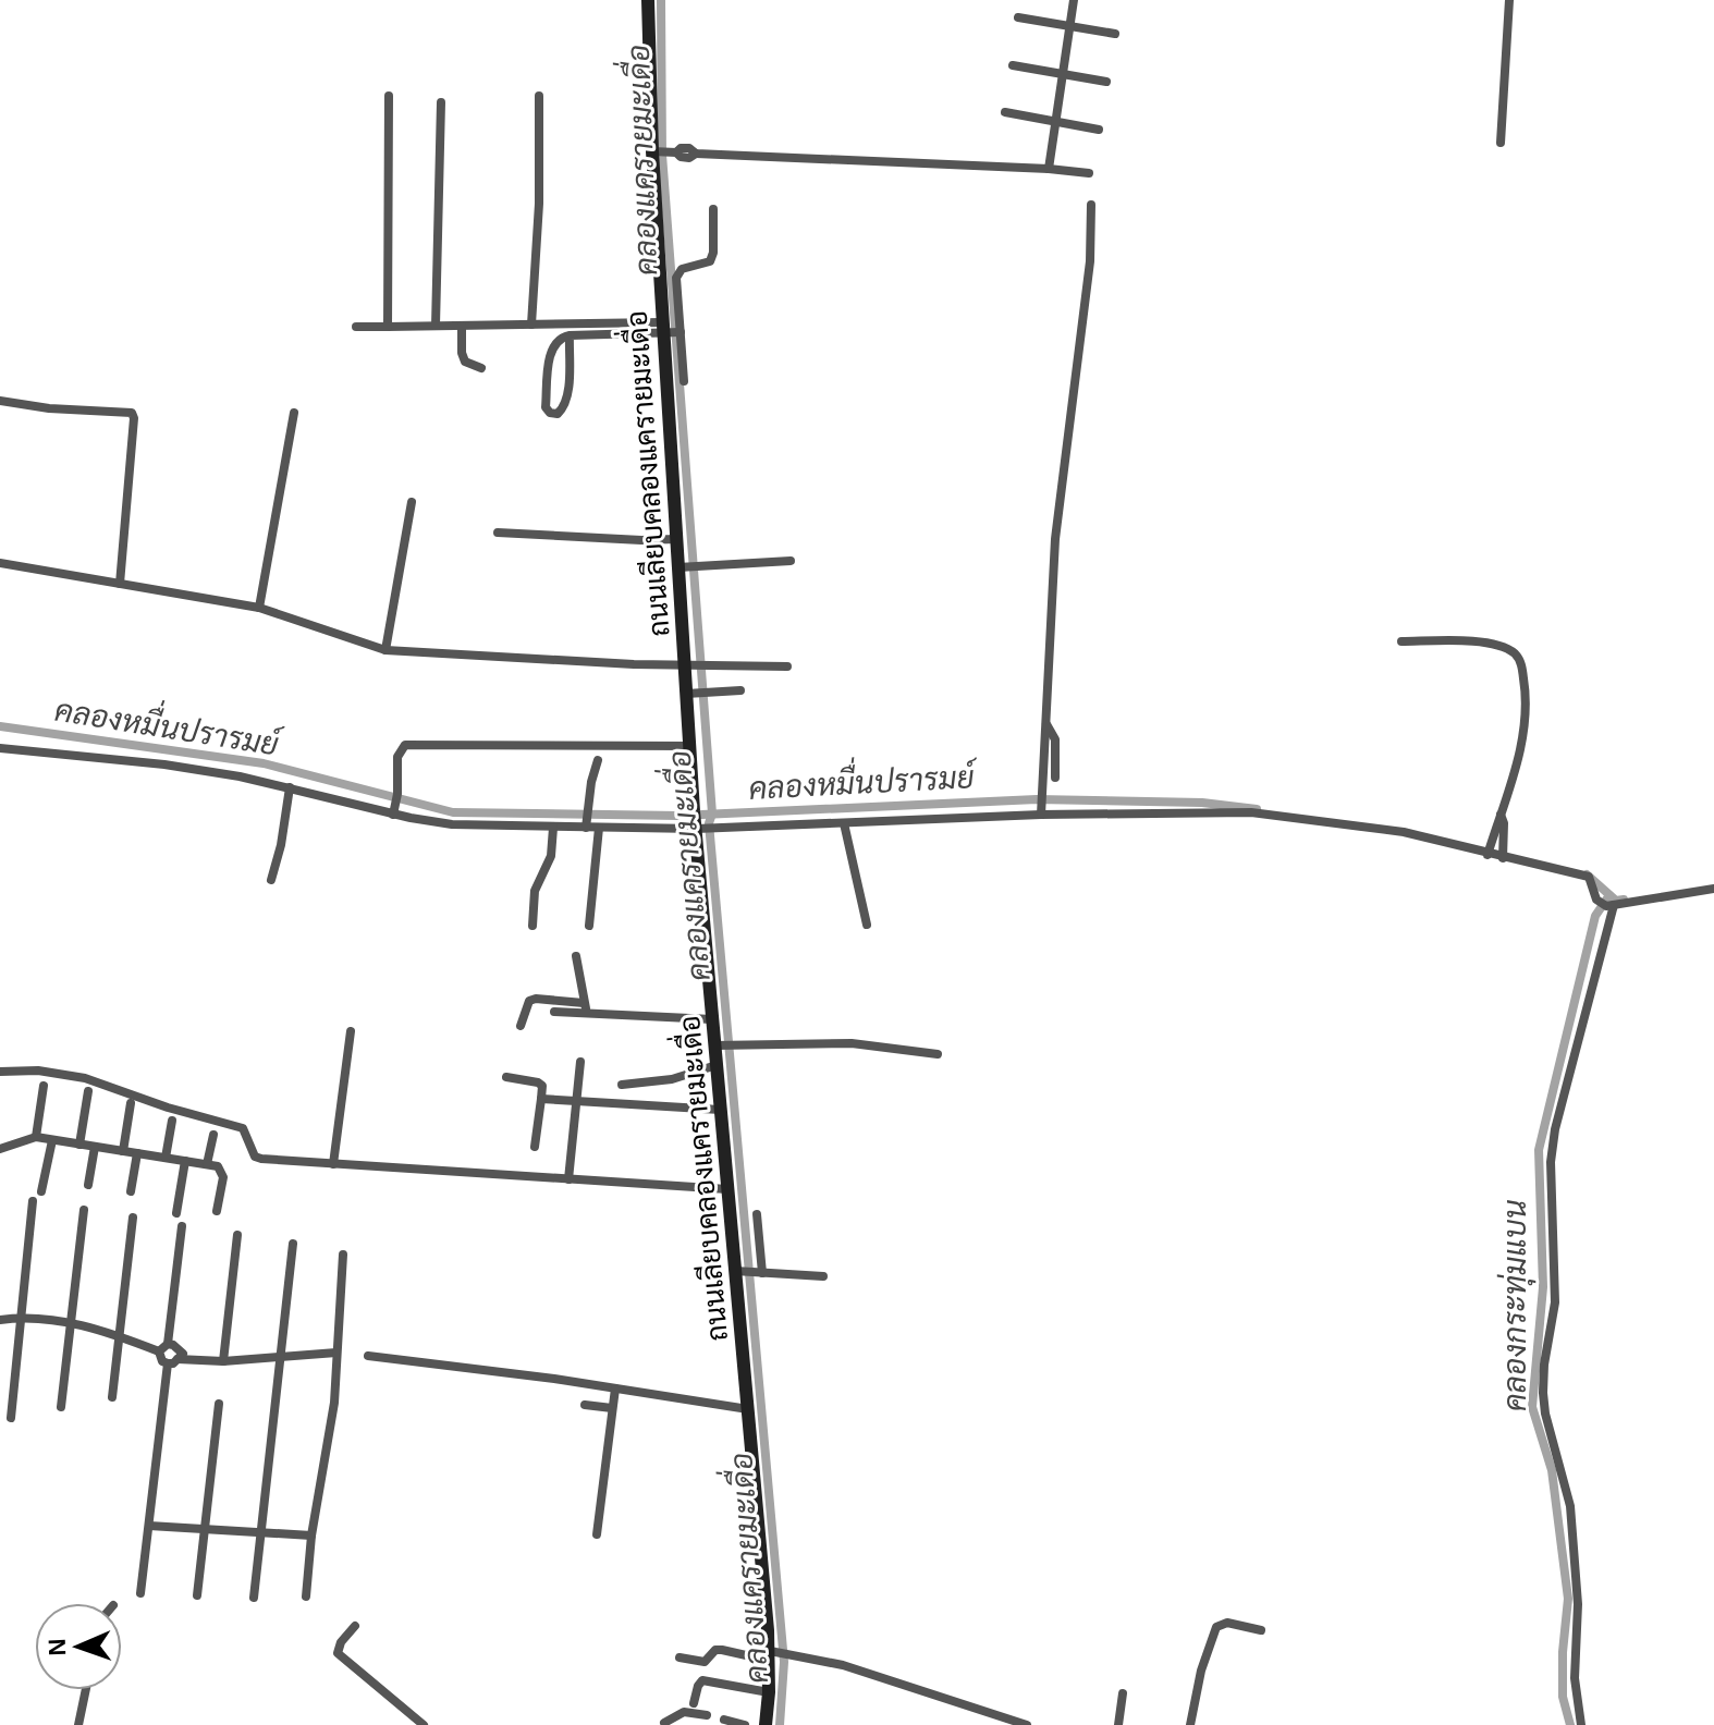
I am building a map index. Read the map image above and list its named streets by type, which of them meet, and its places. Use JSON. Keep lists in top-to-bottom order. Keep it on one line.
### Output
{"streets":{"street":["ถนนเลียบคลองแครายมะเดื่อ"]},"water":["คลองแครายมะเดื่อ","คลองหมื่นปรารมย์","คลองกระทุ่มแบน"],"north":"left"}
